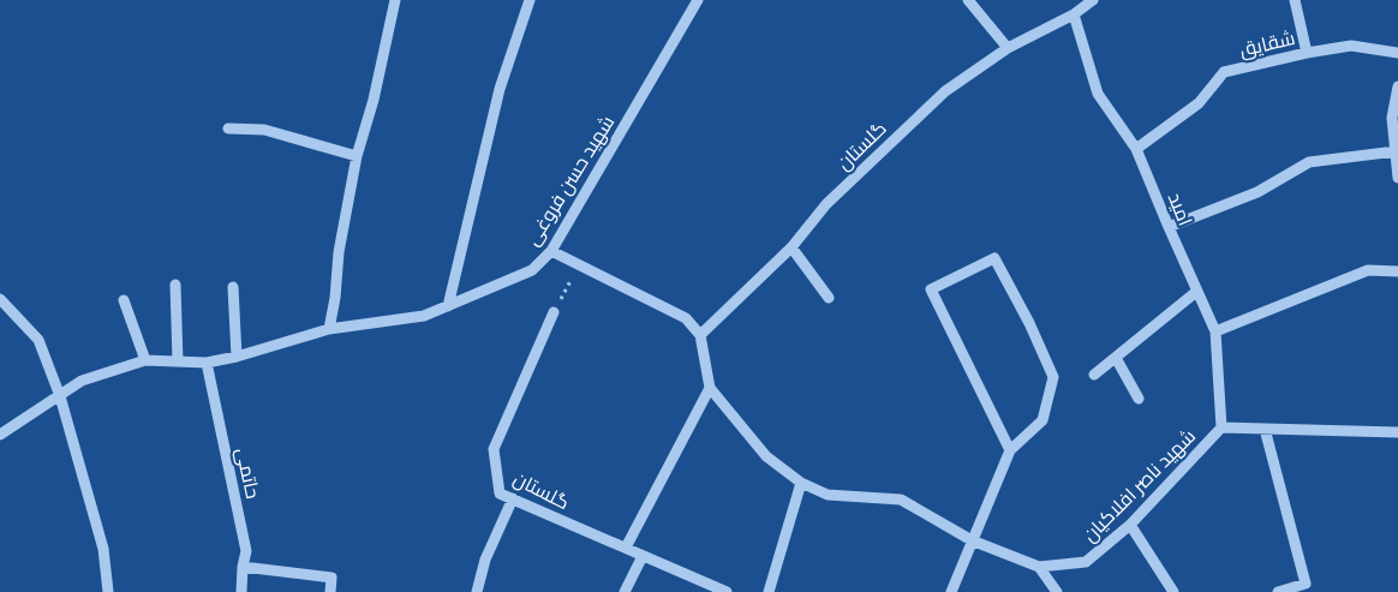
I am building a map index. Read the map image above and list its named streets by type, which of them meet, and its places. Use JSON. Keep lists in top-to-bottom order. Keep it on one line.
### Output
{"streets":{"street":["شقایق","گلستان","شهید حسن فروغی","امید","حاتمی","شهید ناصر افلاکیان"]},"crossings":[["شقایق","امید"],["گلستان","امید"],["شهید حسن فروغی","حاتمی"],["امید","شهید ناصر افلاکیان"]]}
